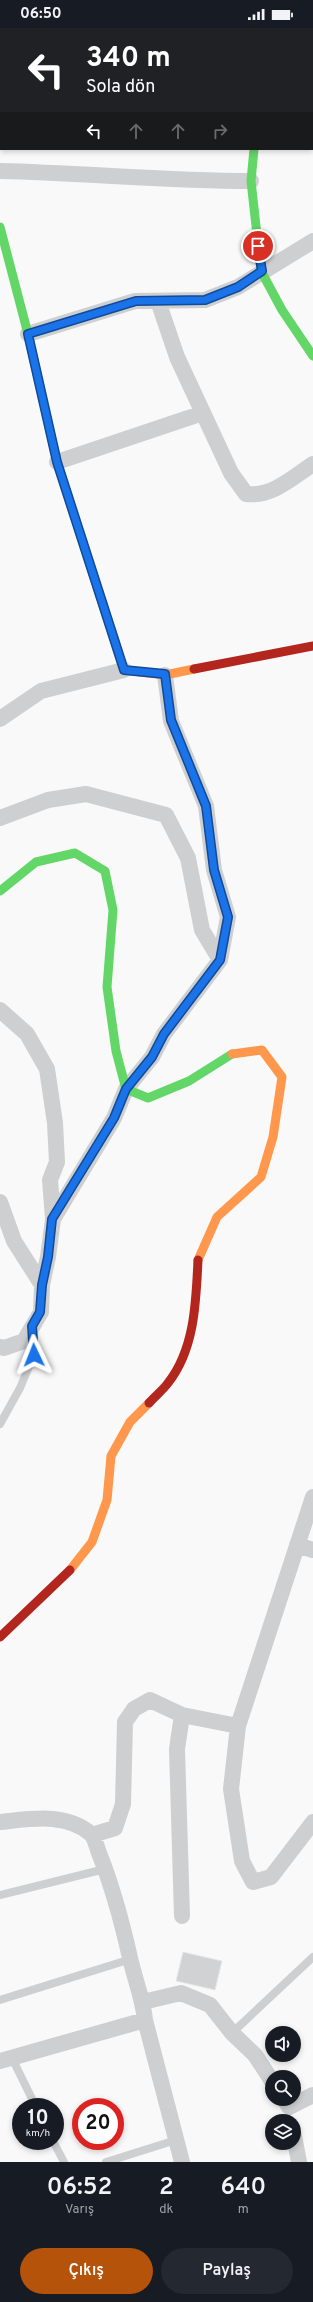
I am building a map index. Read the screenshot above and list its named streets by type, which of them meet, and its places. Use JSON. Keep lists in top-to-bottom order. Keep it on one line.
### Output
{"page":{"status":"06:50","turn":["340 m","Sola dön"],"speed":"10 km/h","limit":"20","eta":["06:52","Varış","2","dk","640","m"],"buttons":["Çıkış","Paylaş"]}}
